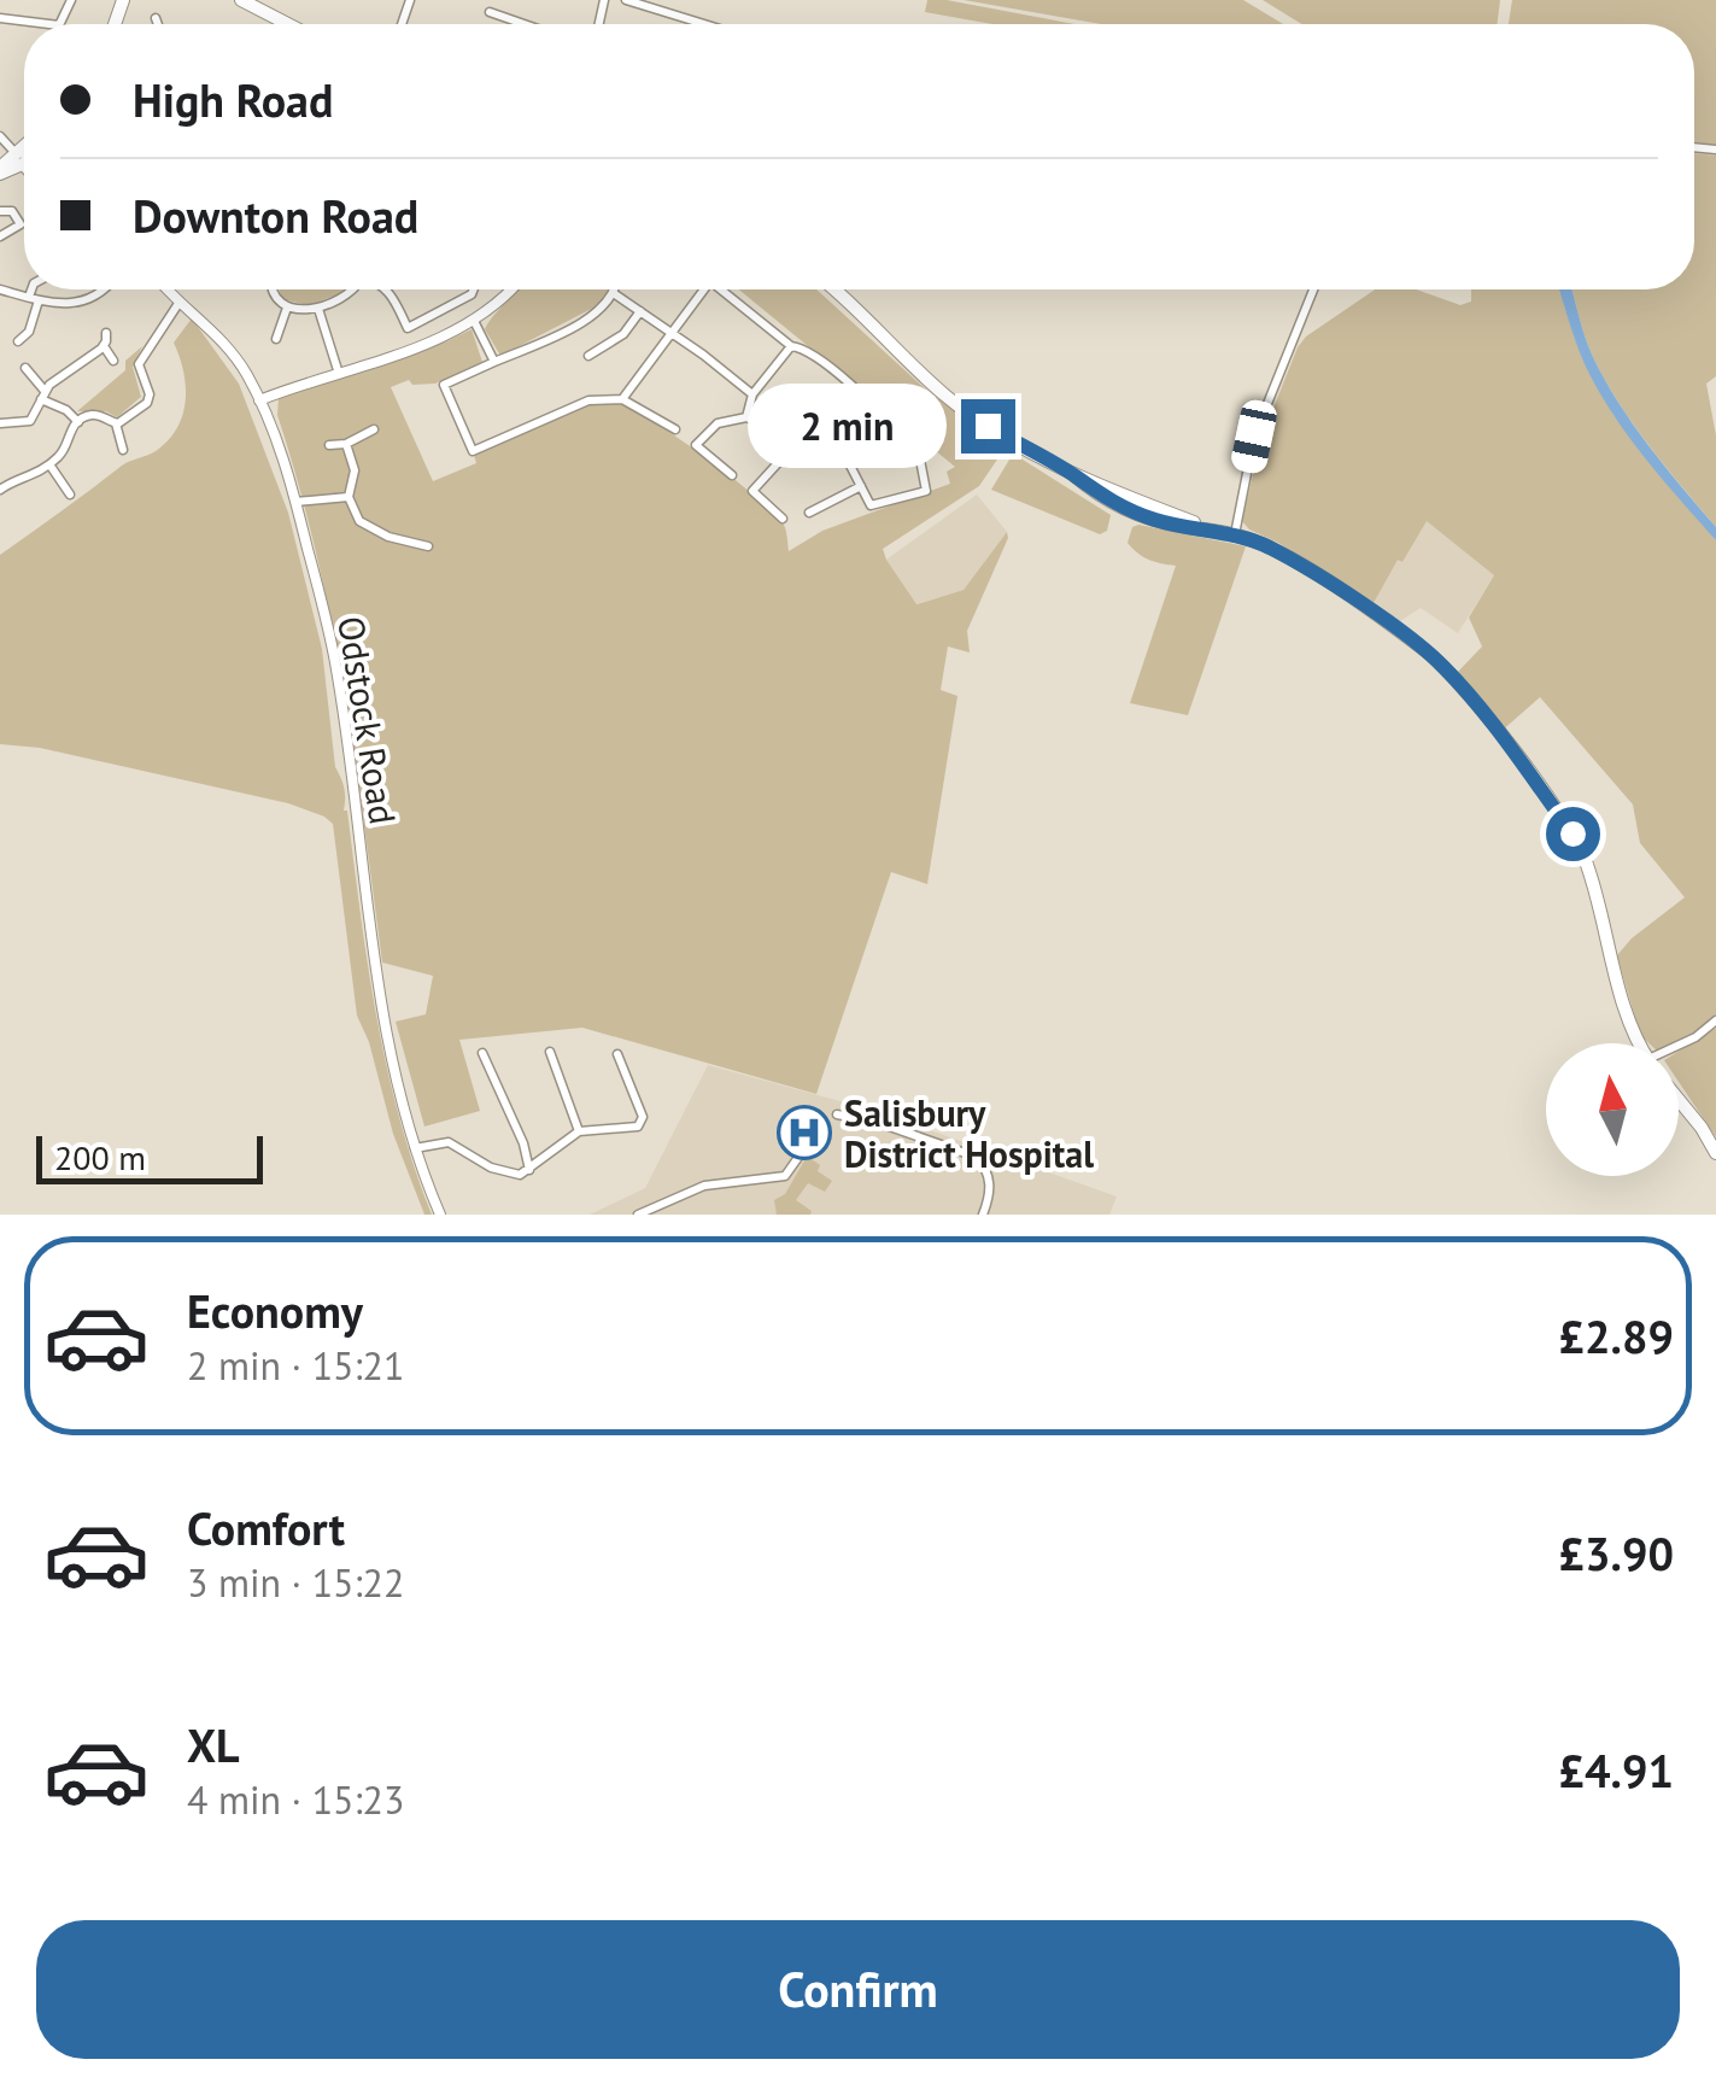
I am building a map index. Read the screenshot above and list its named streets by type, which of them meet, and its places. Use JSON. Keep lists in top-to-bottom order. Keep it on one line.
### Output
{"streets":{"street":["Odstock Road"]},"places":{"hospital":["Salisbury District Hospital"]},"scale_bar":"200 m","north":"top","page":{"banner":["High Road","Downton Road"],"bubble":"2 min","scale":"200 m","list":[{"name":"Economy","note":"2 min · 15:21","value":"£2.89"},{"name":"Comfort","note":"3 min · 15:22","value":"£3.90"},{"name":"XL","note":"4 min · 15:23","value":"£4.91"}],"buttons":"Confirm"}}
